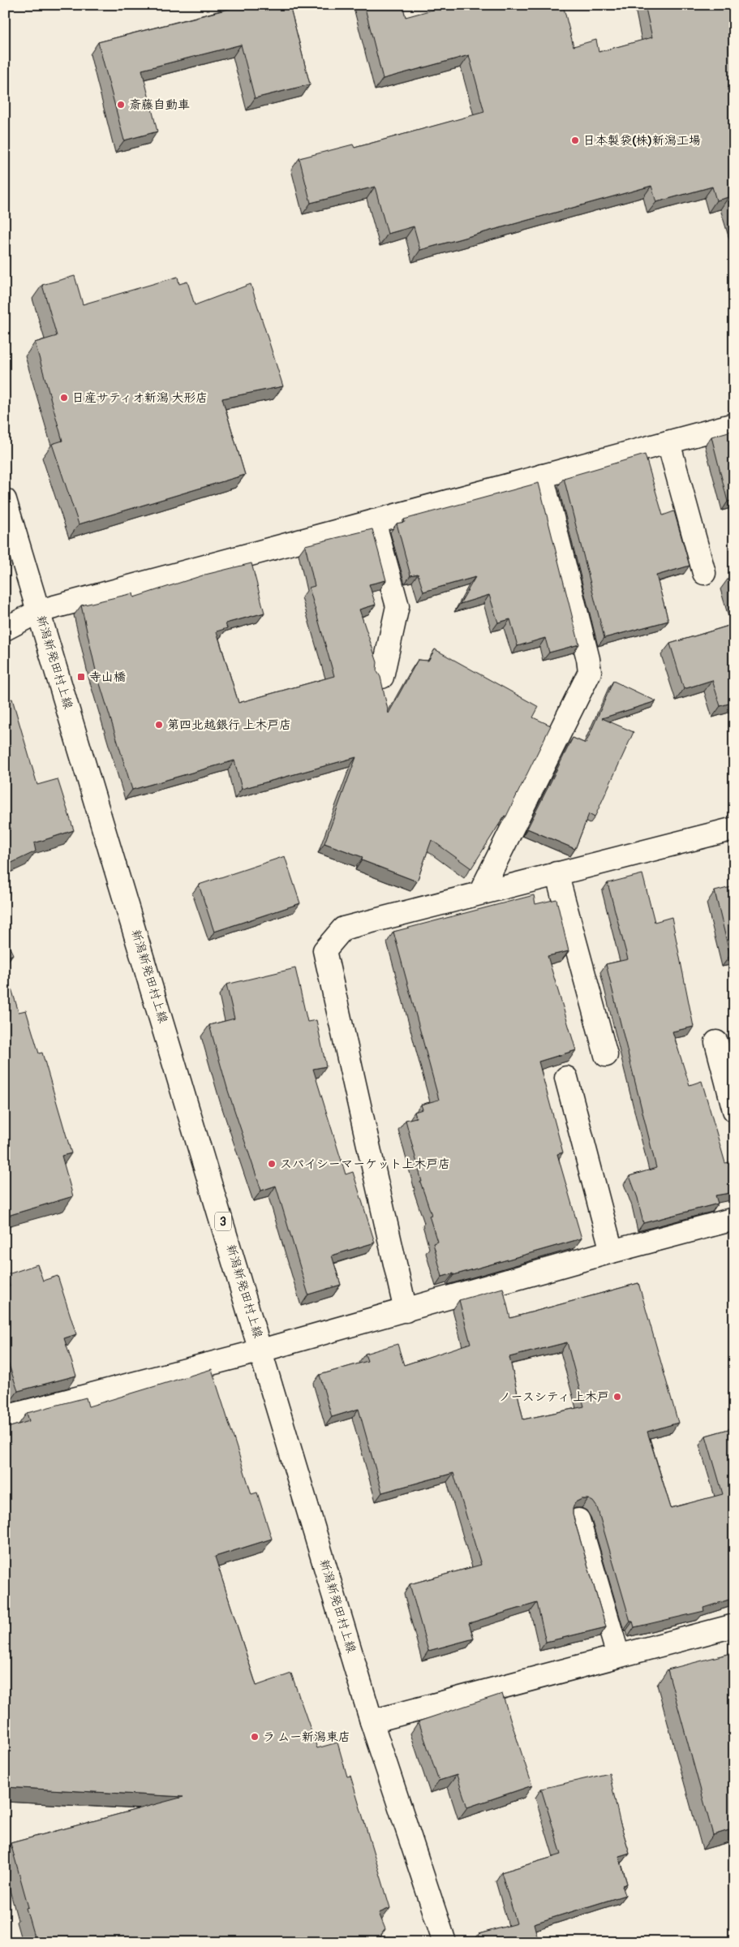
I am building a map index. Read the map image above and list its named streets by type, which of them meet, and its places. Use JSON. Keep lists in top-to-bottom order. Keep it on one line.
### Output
{"streets":{"street":["新潟新発田村上線","3"]},"places":{"other":["斎藤自動車","日本製袋(株)新潟工場","日産サティオ新潟 大形店","第四北越銀行 上木戸店","スパイシーマーケット上木戸店","ノースシティ 上木戸","ラ ムー新潟東店"],"transit":["寺山橋"]}}
